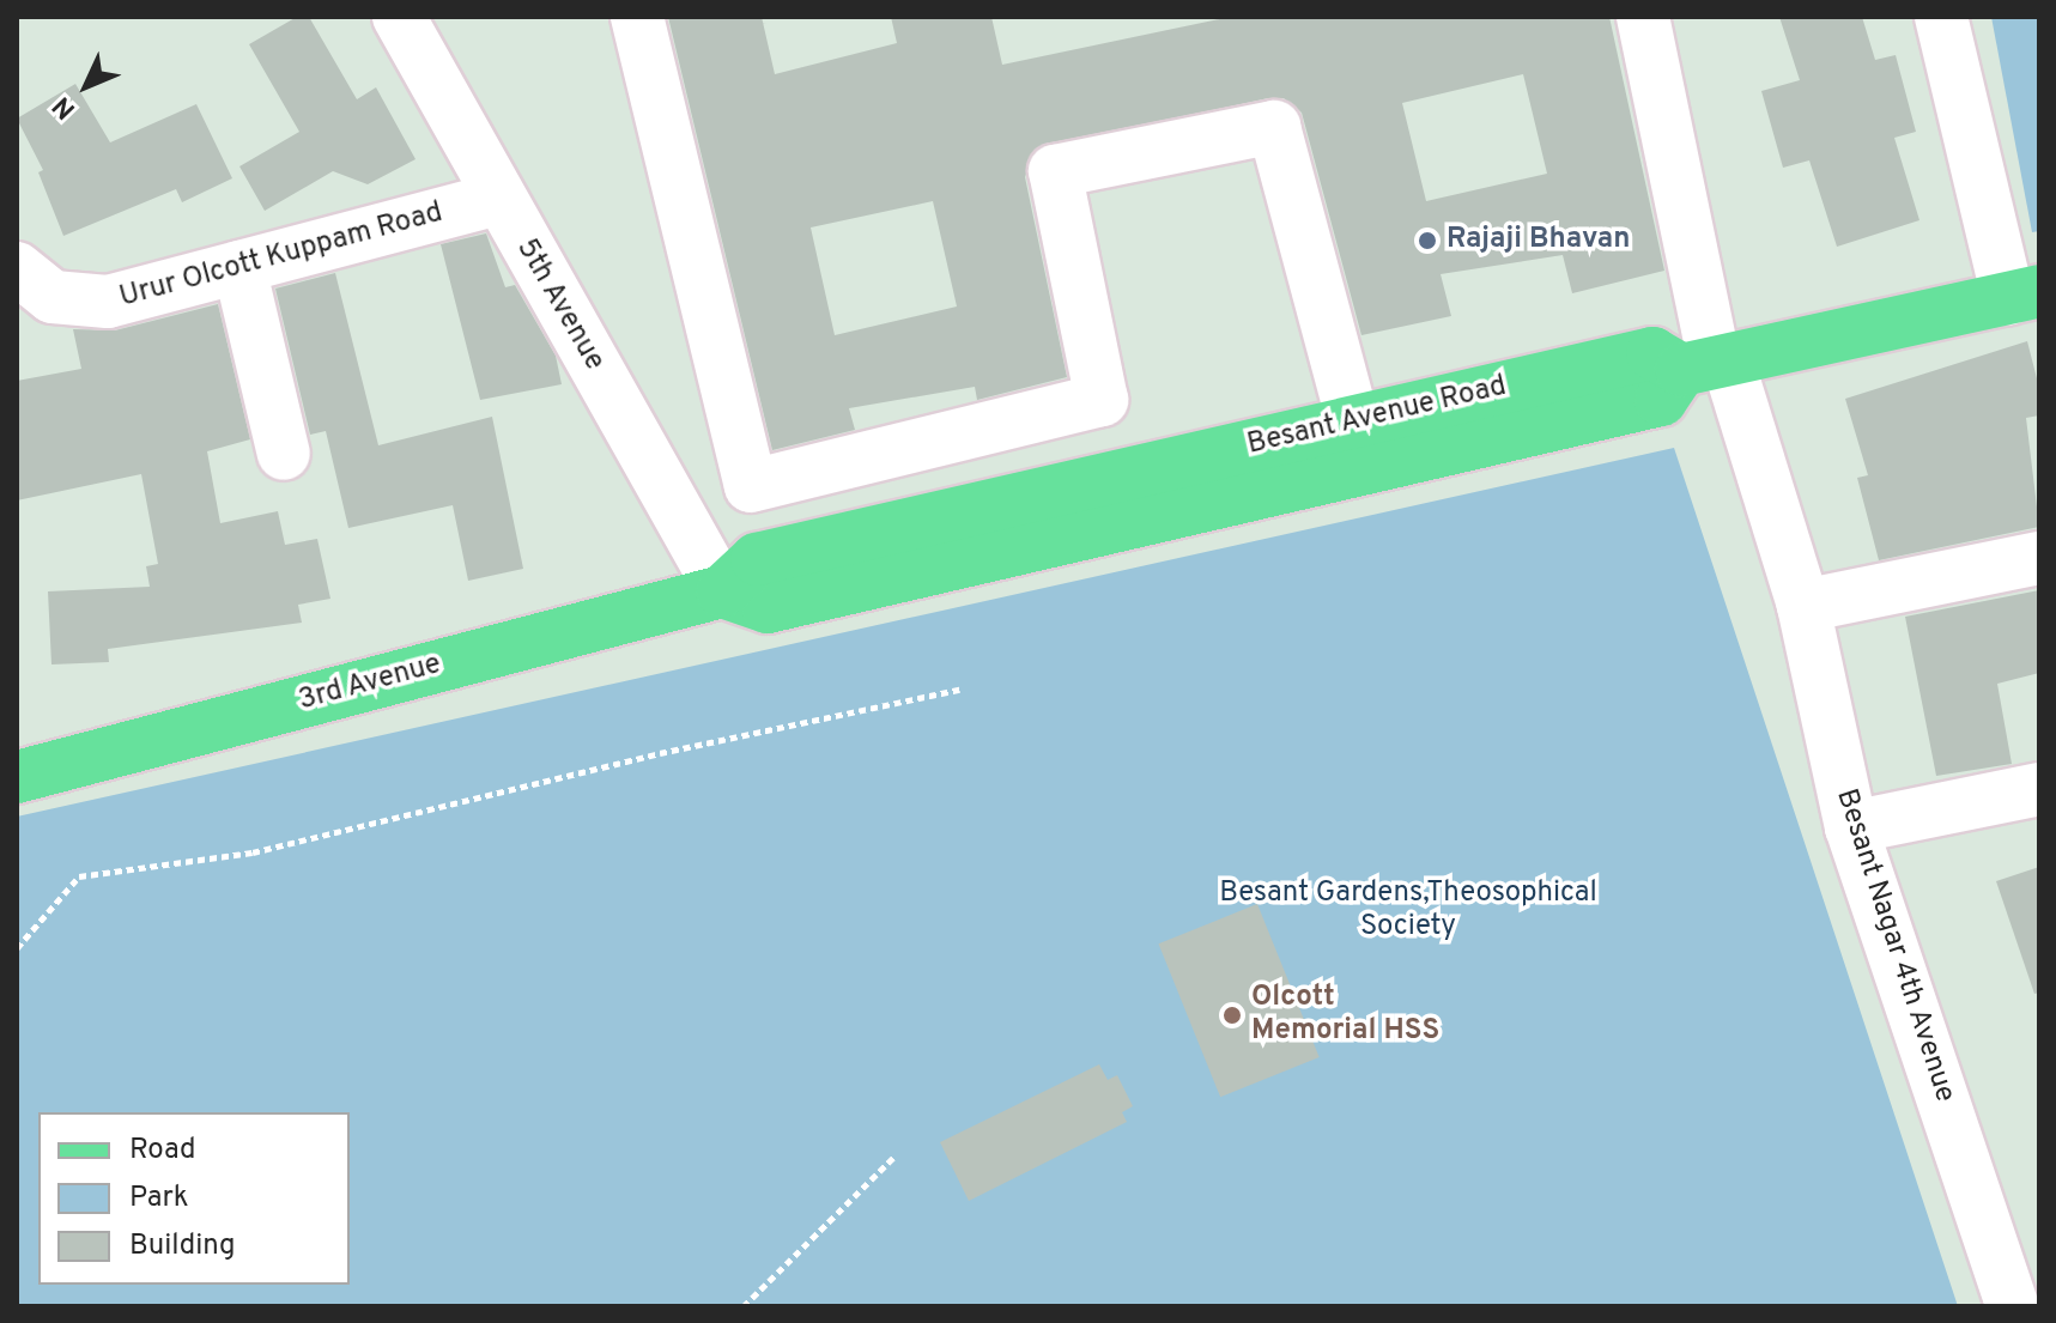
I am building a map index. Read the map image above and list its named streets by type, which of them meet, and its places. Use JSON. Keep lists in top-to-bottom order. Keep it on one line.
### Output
{"streets":{"main road":["Besant Avenue Road","3rd Avenue"],"street":["Urur Olcott Kuppam Road","5th Avenue","Besant Nagar 4th Avenue"]},"crossings":[["Urur Olcott Kuppam Road","5th Avenue"],["5th Avenue","Besant Avenue Road"],["5th Avenue","3rd Avenue"],["Besant Avenue Road","3rd Avenue"],["Besant Avenue Road","Besant Nagar 4th Avenue"]],"parks":["Besant Gardens,Theosophical Society"],"places":["Rajaji Bhavan","Olcott Memorial HSS"],"legend":["Road","Park","Building"],"north":"bottom left"}
